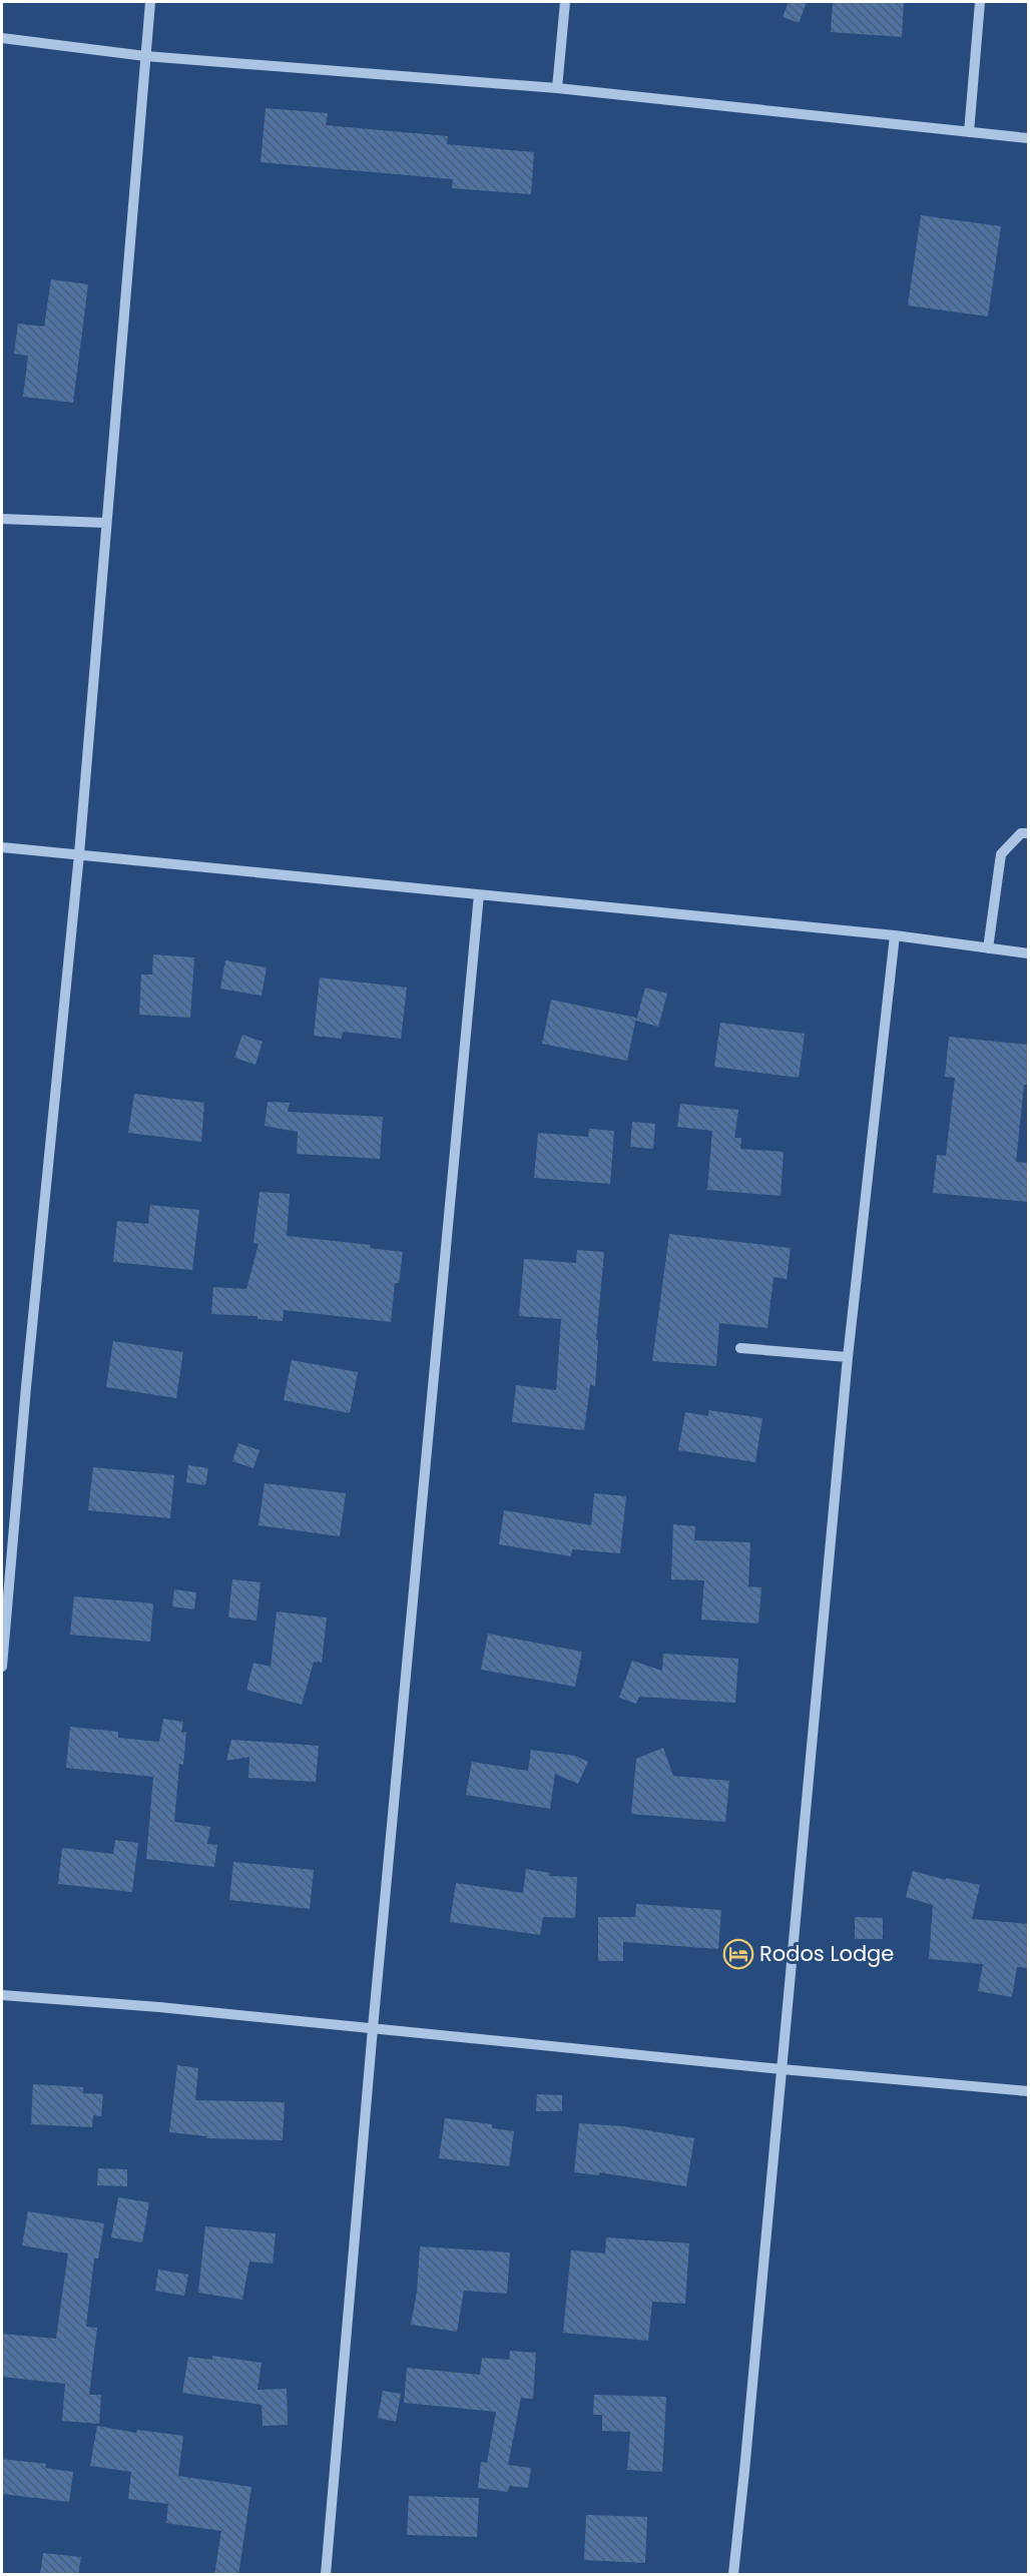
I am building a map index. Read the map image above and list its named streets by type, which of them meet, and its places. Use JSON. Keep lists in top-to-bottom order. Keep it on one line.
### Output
{"places":{"hotel":["Rodos Lodge"]}}
